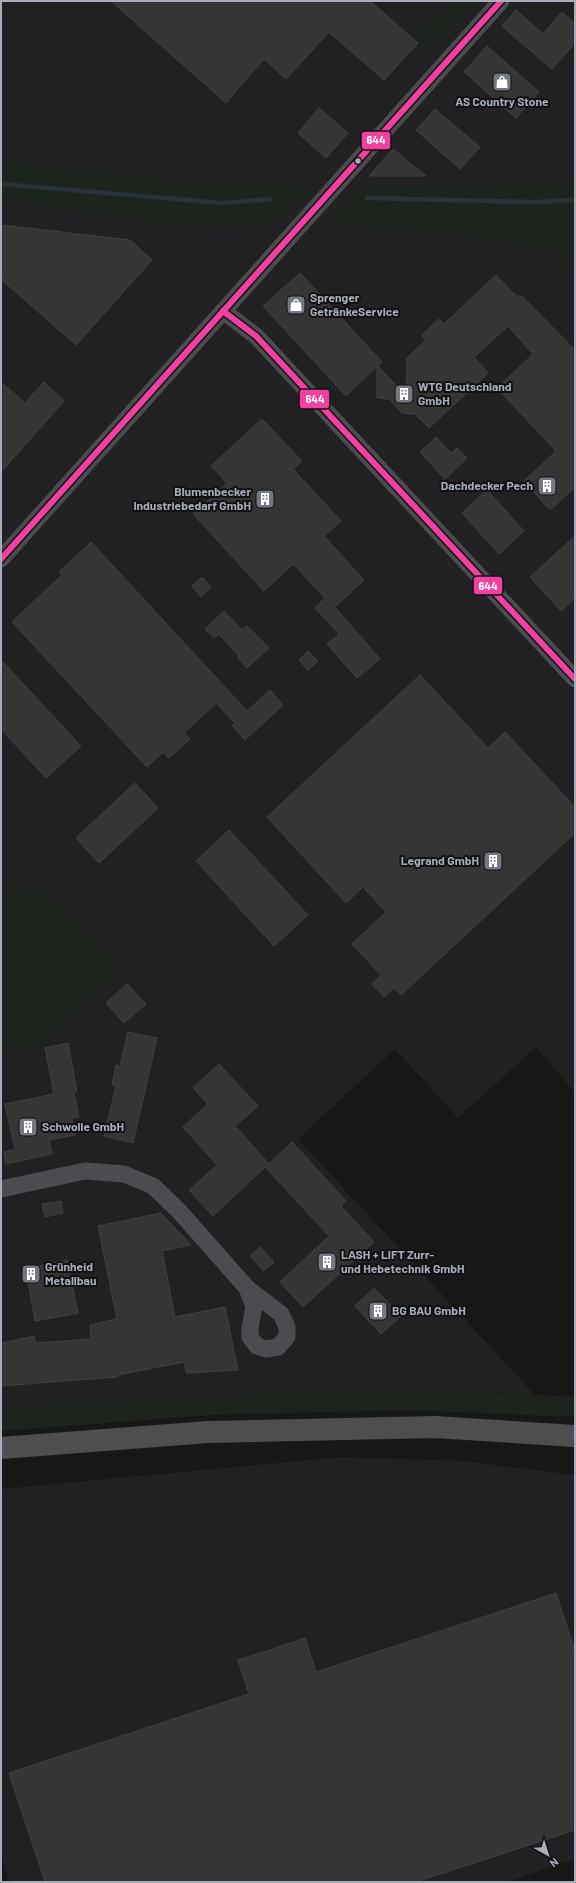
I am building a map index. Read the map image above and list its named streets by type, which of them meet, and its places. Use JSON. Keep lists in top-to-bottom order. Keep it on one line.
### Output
{"places":{"shop":["AS Country Stone","Sprenger GetränkeService"],"building":["WTG Deutschland GmbH","Dachdecker Pech","Blumenbecker Industriebedarf GmbH","Legrand GmbH","Schwolle GmbH","LASH + LIFT Zurr- und Hebetechnik GmbH","Grünheid Metallbau","BG BAU GmbH"]},"lines":["transit line 644"],"north":"bottom right"}
